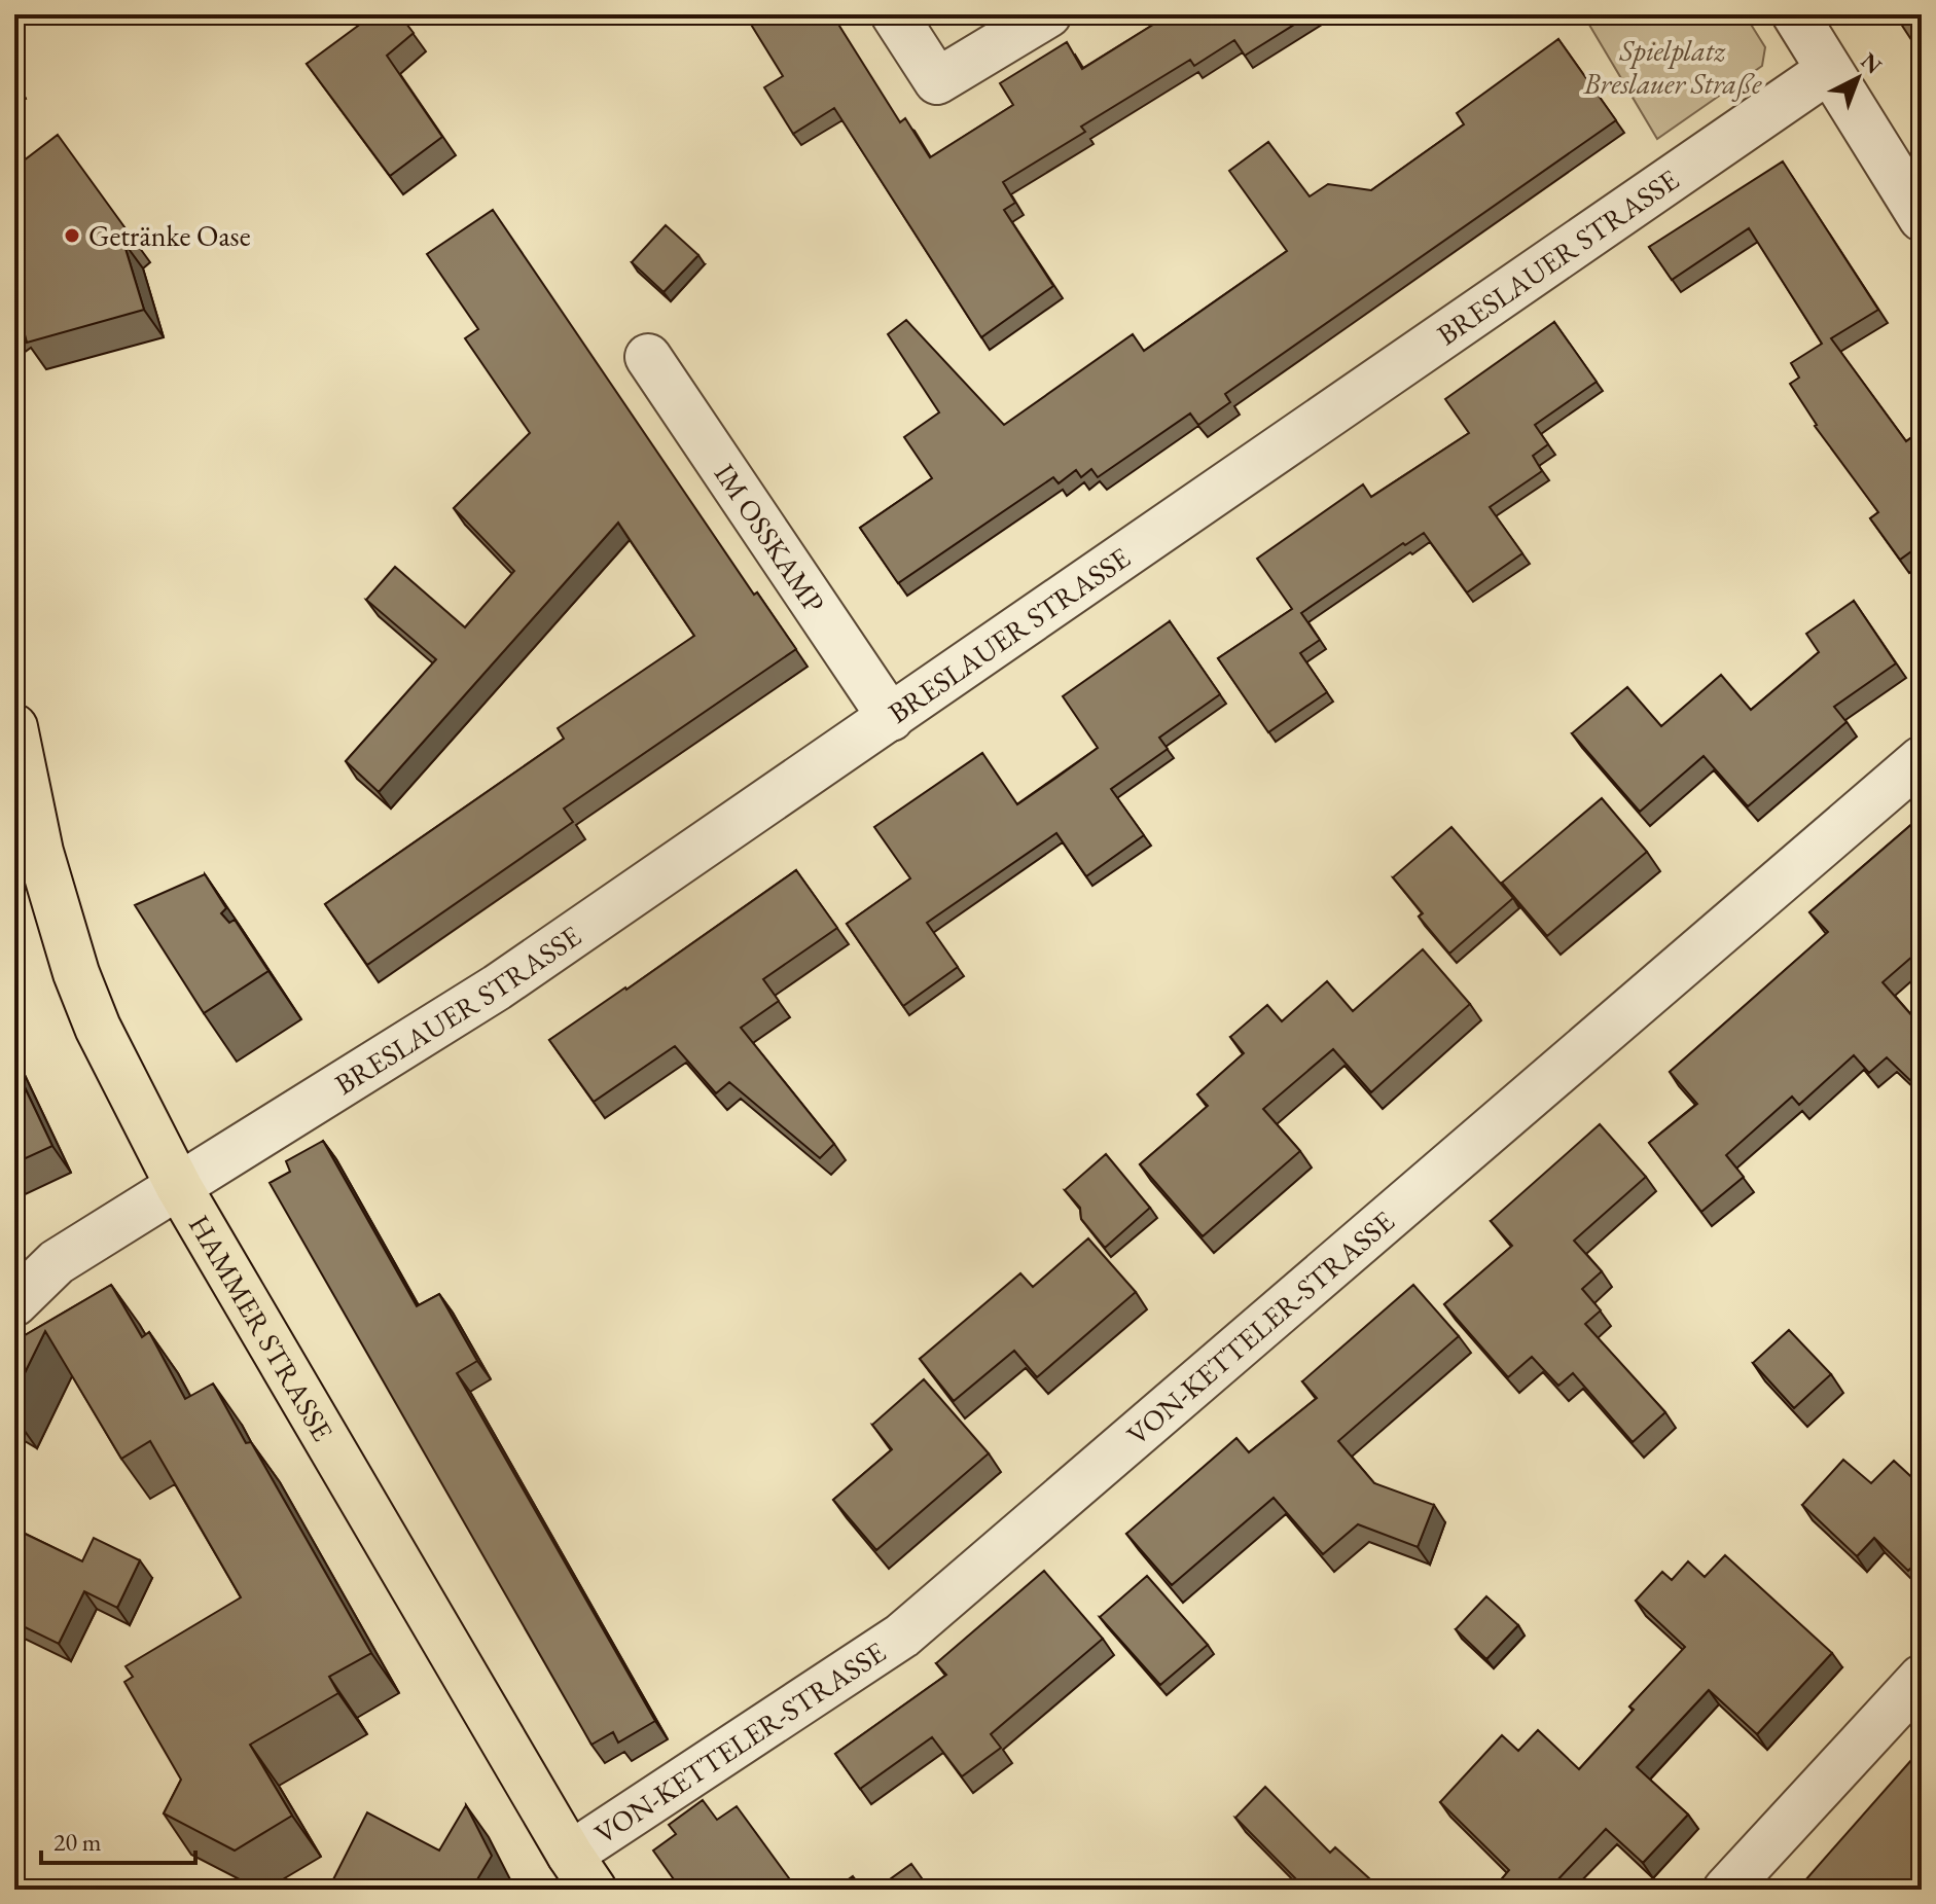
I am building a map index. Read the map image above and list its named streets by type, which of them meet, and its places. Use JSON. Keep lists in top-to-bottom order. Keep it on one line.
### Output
{"streets":{"main road":["HAMMER STRASSE"],"street":["BRESLAUER STRASSE","IM OSSKAMP","VON-KETTELER-STRASSE"]},"crossings":[["BRESLAUER STRASSE","IM OSSKAMP"],["BRESLAUER STRASSE","HAMMER STRASSE"],["HAMMER STRASSE","VON-KETTELER-STRASSE"]],"parks":["Spielplatz Breslauer Straße"],"places":["Getränke Oase"],"scale_bar":"20 m","north":"top right"}
